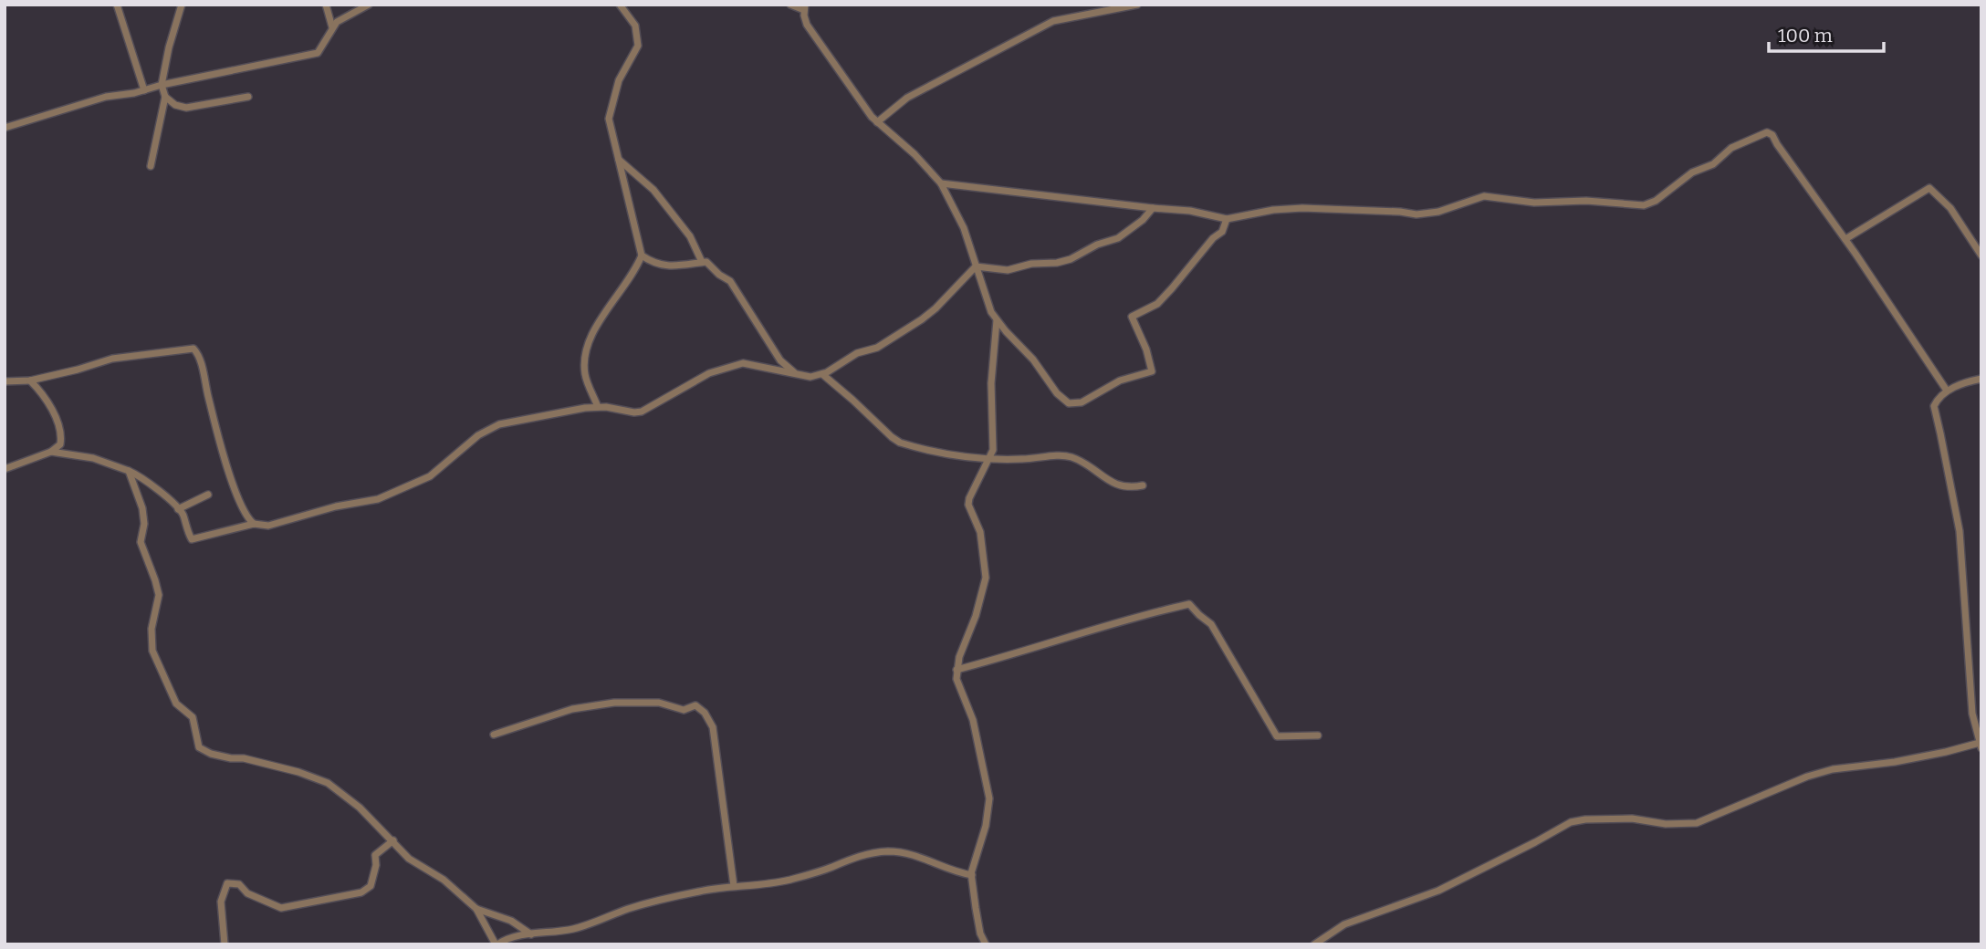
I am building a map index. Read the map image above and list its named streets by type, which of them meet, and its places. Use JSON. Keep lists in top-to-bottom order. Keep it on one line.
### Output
{"scale_bar":"100 m"}
